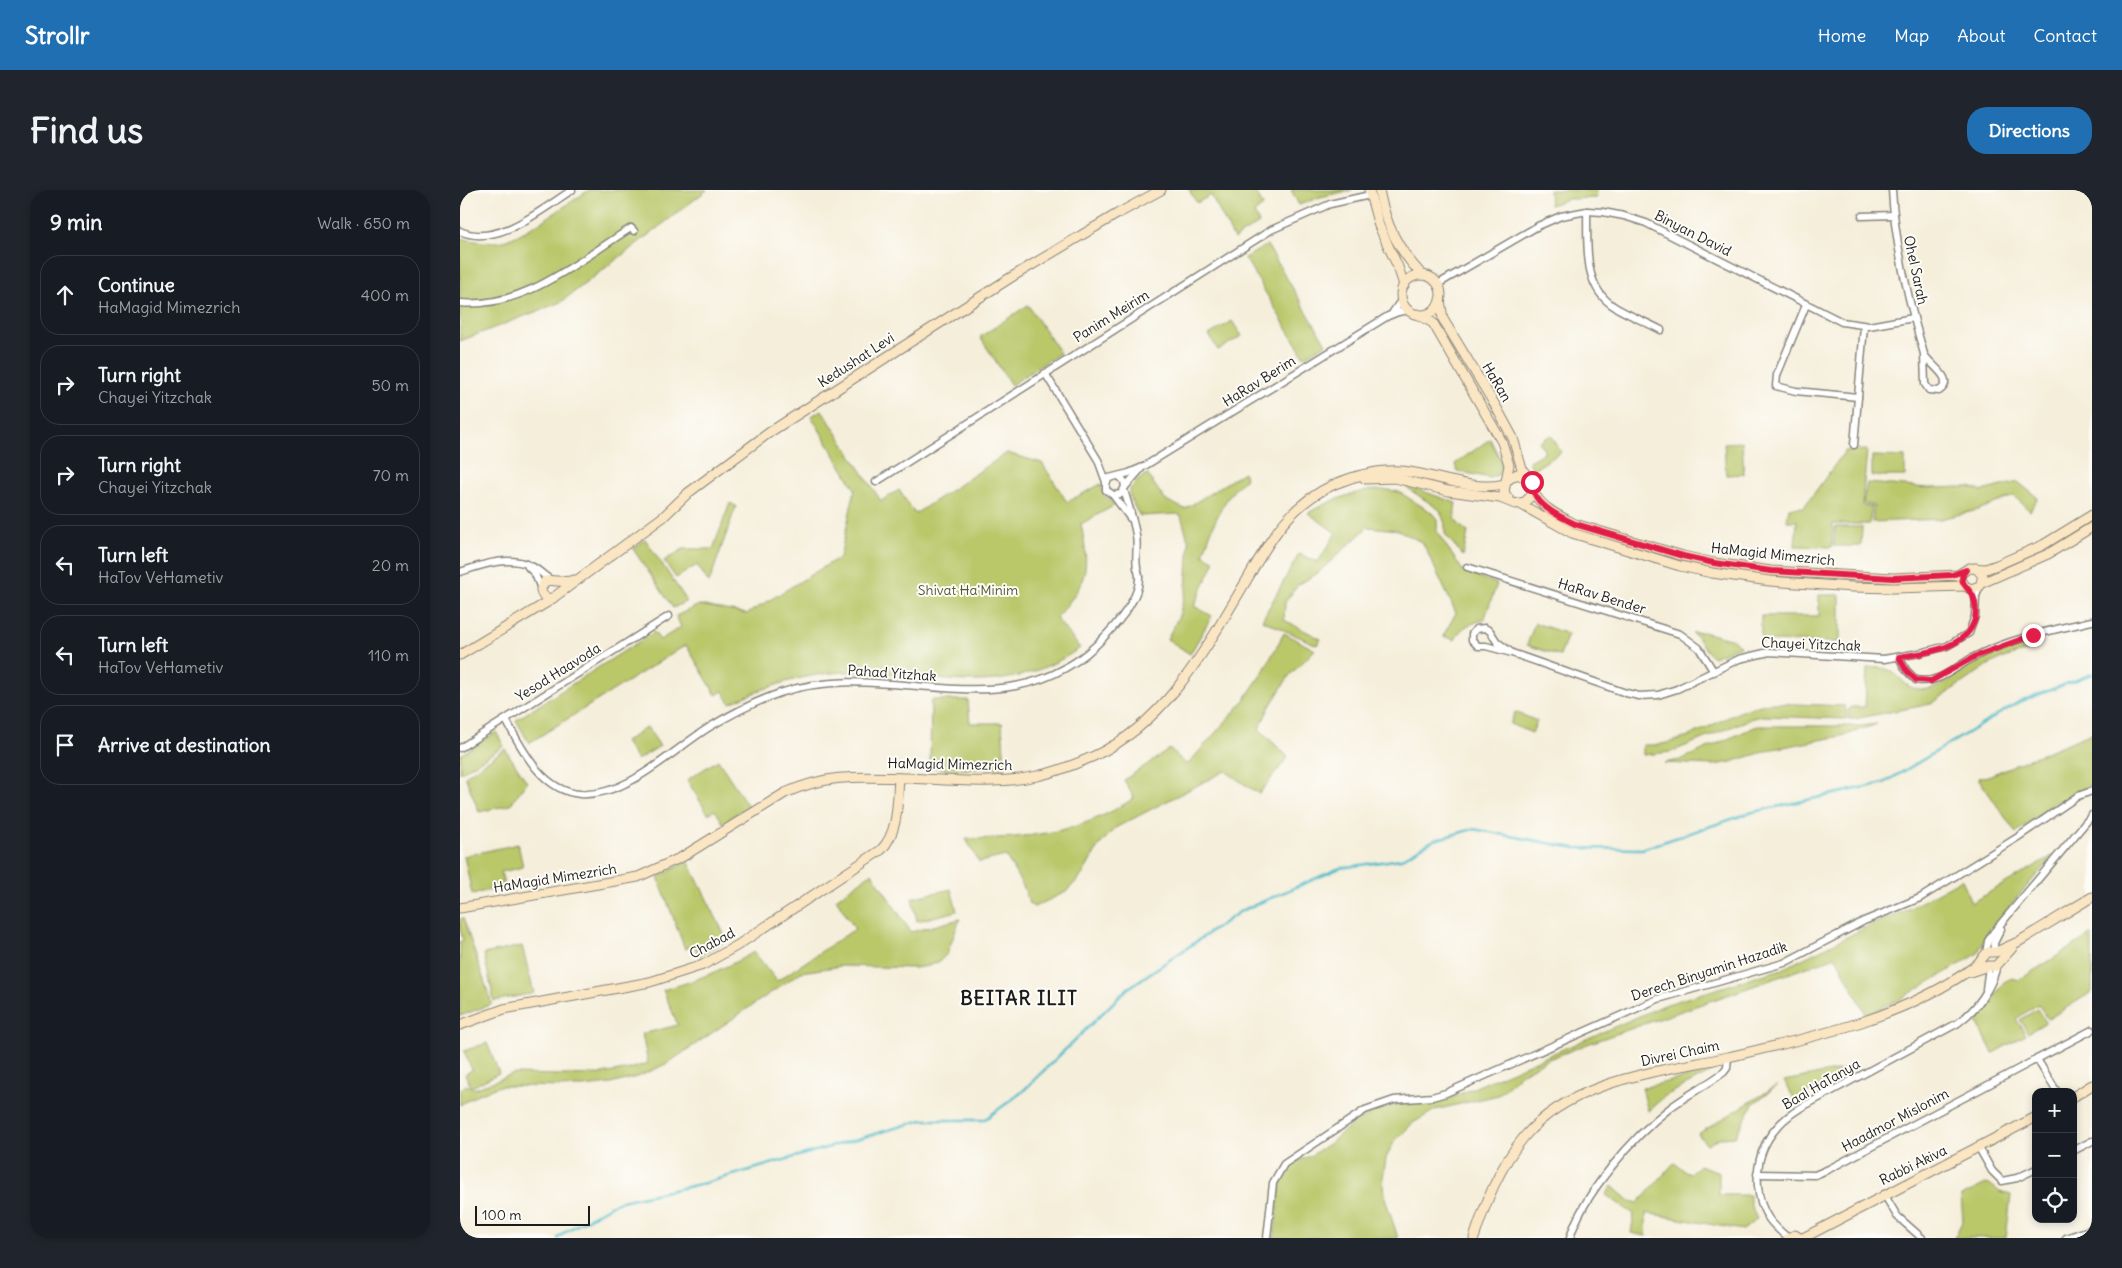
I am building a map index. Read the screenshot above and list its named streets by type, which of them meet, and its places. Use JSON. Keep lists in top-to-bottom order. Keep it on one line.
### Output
{"streets":{"street":["Binyan David","Ohel Sarah","Panim Meirim","Kedushat Levi","HaRav Berim","HaRan","HaMagid Mimezrich","HaRav Bender","Chayei Yitzchak","Yesod Haavoda","Pahad Yitzhak","Chabad","Derech Binyamin Hazadik","Divrei Chaim","Baal HaTanya","Haadmor Mislonim","Rabbi Akiva"]},"crossings":[["Binyan David","Ohel Sarah"],["Binyan David","HaRav Berim"],["Binyan David","HaRan"],["HaRav Berim","HaRan"],["HaRav Berim","Pahad Yitzhak"],["HaRan","HaMagid Mimezrich"],["HaMagid Mimezrich","Chayei Yitzchak"],["HaMagid Mimezrich","Chabad"],["HaRav Bender","Chayei Yitzchak"],["Yesod Haavoda","Pahad Yitzhak"],["Divrei Chaim","Baal HaTanya"],["Baal HaTanya","Haadmor Mislonim"]],"districts":["BEITAR ILIT"],"parks":["Shivat Ha'Minim"],"scale_bar":"100 m","page":{"header":"Strollr","nav":["Home","Map","About","Contact"],"buttons":"Directions","title":"Find us","heading":["9 min","Walk · 650 m"],"list":[["Continue","HaMagid Mimezrich","400 m"],["Turn right","Chayei Yitzchak","50 m"],["Turn right","Chayei Yitzchak","70 m"],["Turn left","HaTov VeHametiv","20 m"],["Turn left","HaTov VeHametiv","110 m"],"Arrive at destination"],"map_buttons":["+","−"],"scale":"100 m"}}
